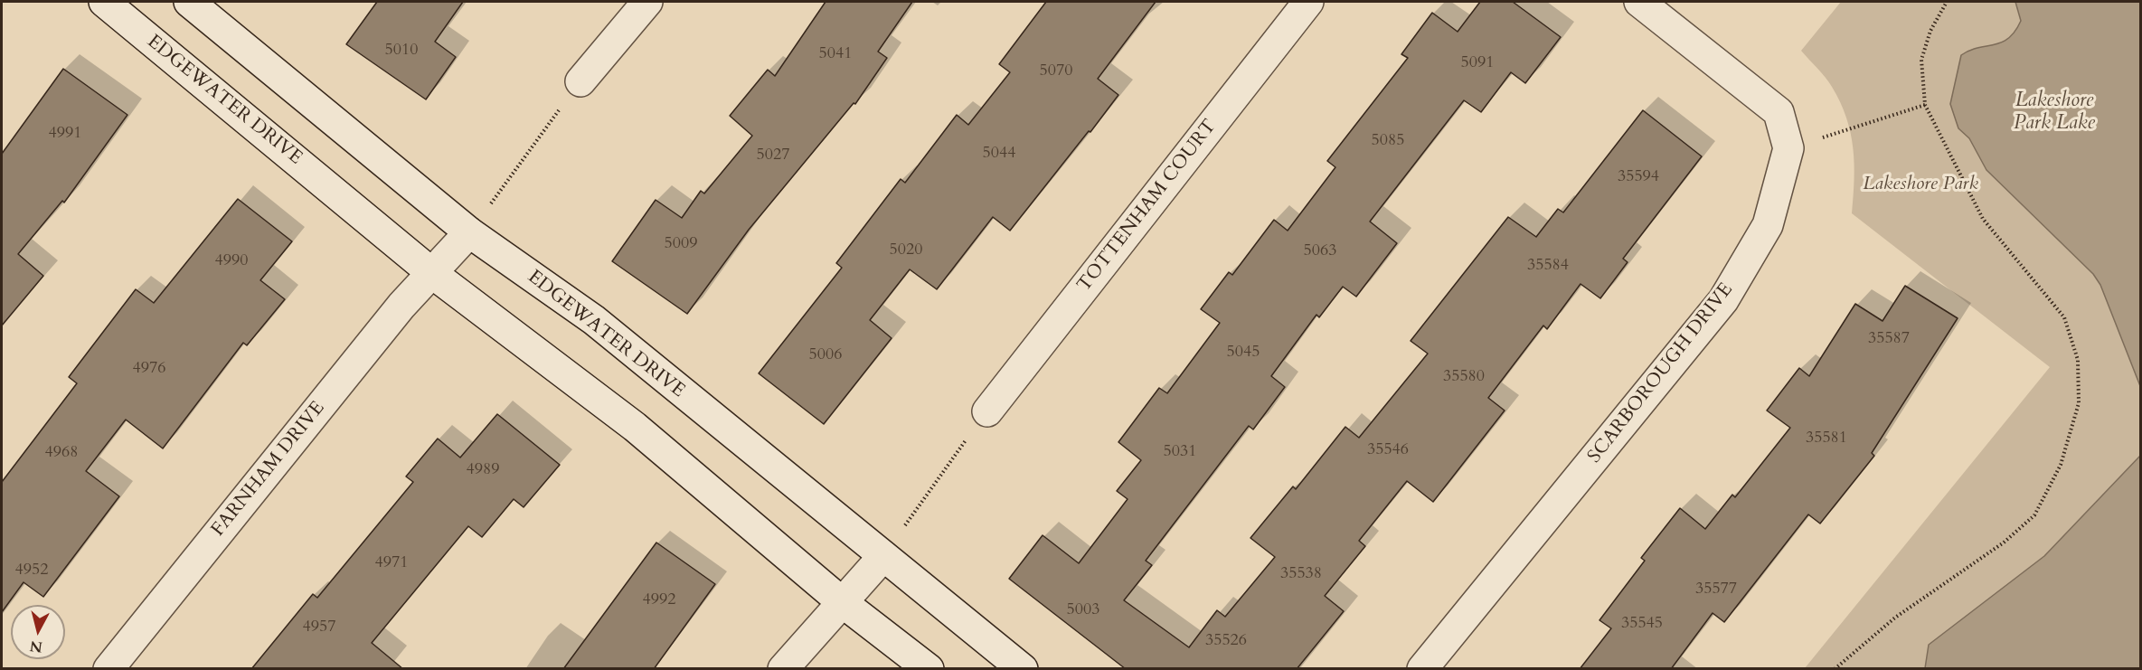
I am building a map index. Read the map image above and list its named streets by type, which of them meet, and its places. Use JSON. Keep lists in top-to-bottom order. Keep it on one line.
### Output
{"streets":{"street":["EDGEWATER DRIVE","TOTTENHAM COURT","SCARBOROUGH DRIVE","FARNHAM DRIVE"]},"crossings":[["EDGEWATER DRIVE","FARNHAM DRIVE"]],"water":["Lakeshore Park Lake"],"parks":["Lakeshore Park"],"house_numbers":["5010","5041","5091","5070","4991","5085","5044","5027","35594","5009","5020","5063","4990","35584","35587","5045","5006","4976","35580","35581","35546","5031","4968","4989","4971","4952","35538","35577","4992","5003","35545","4957","35526"],"north":"bottom"}
